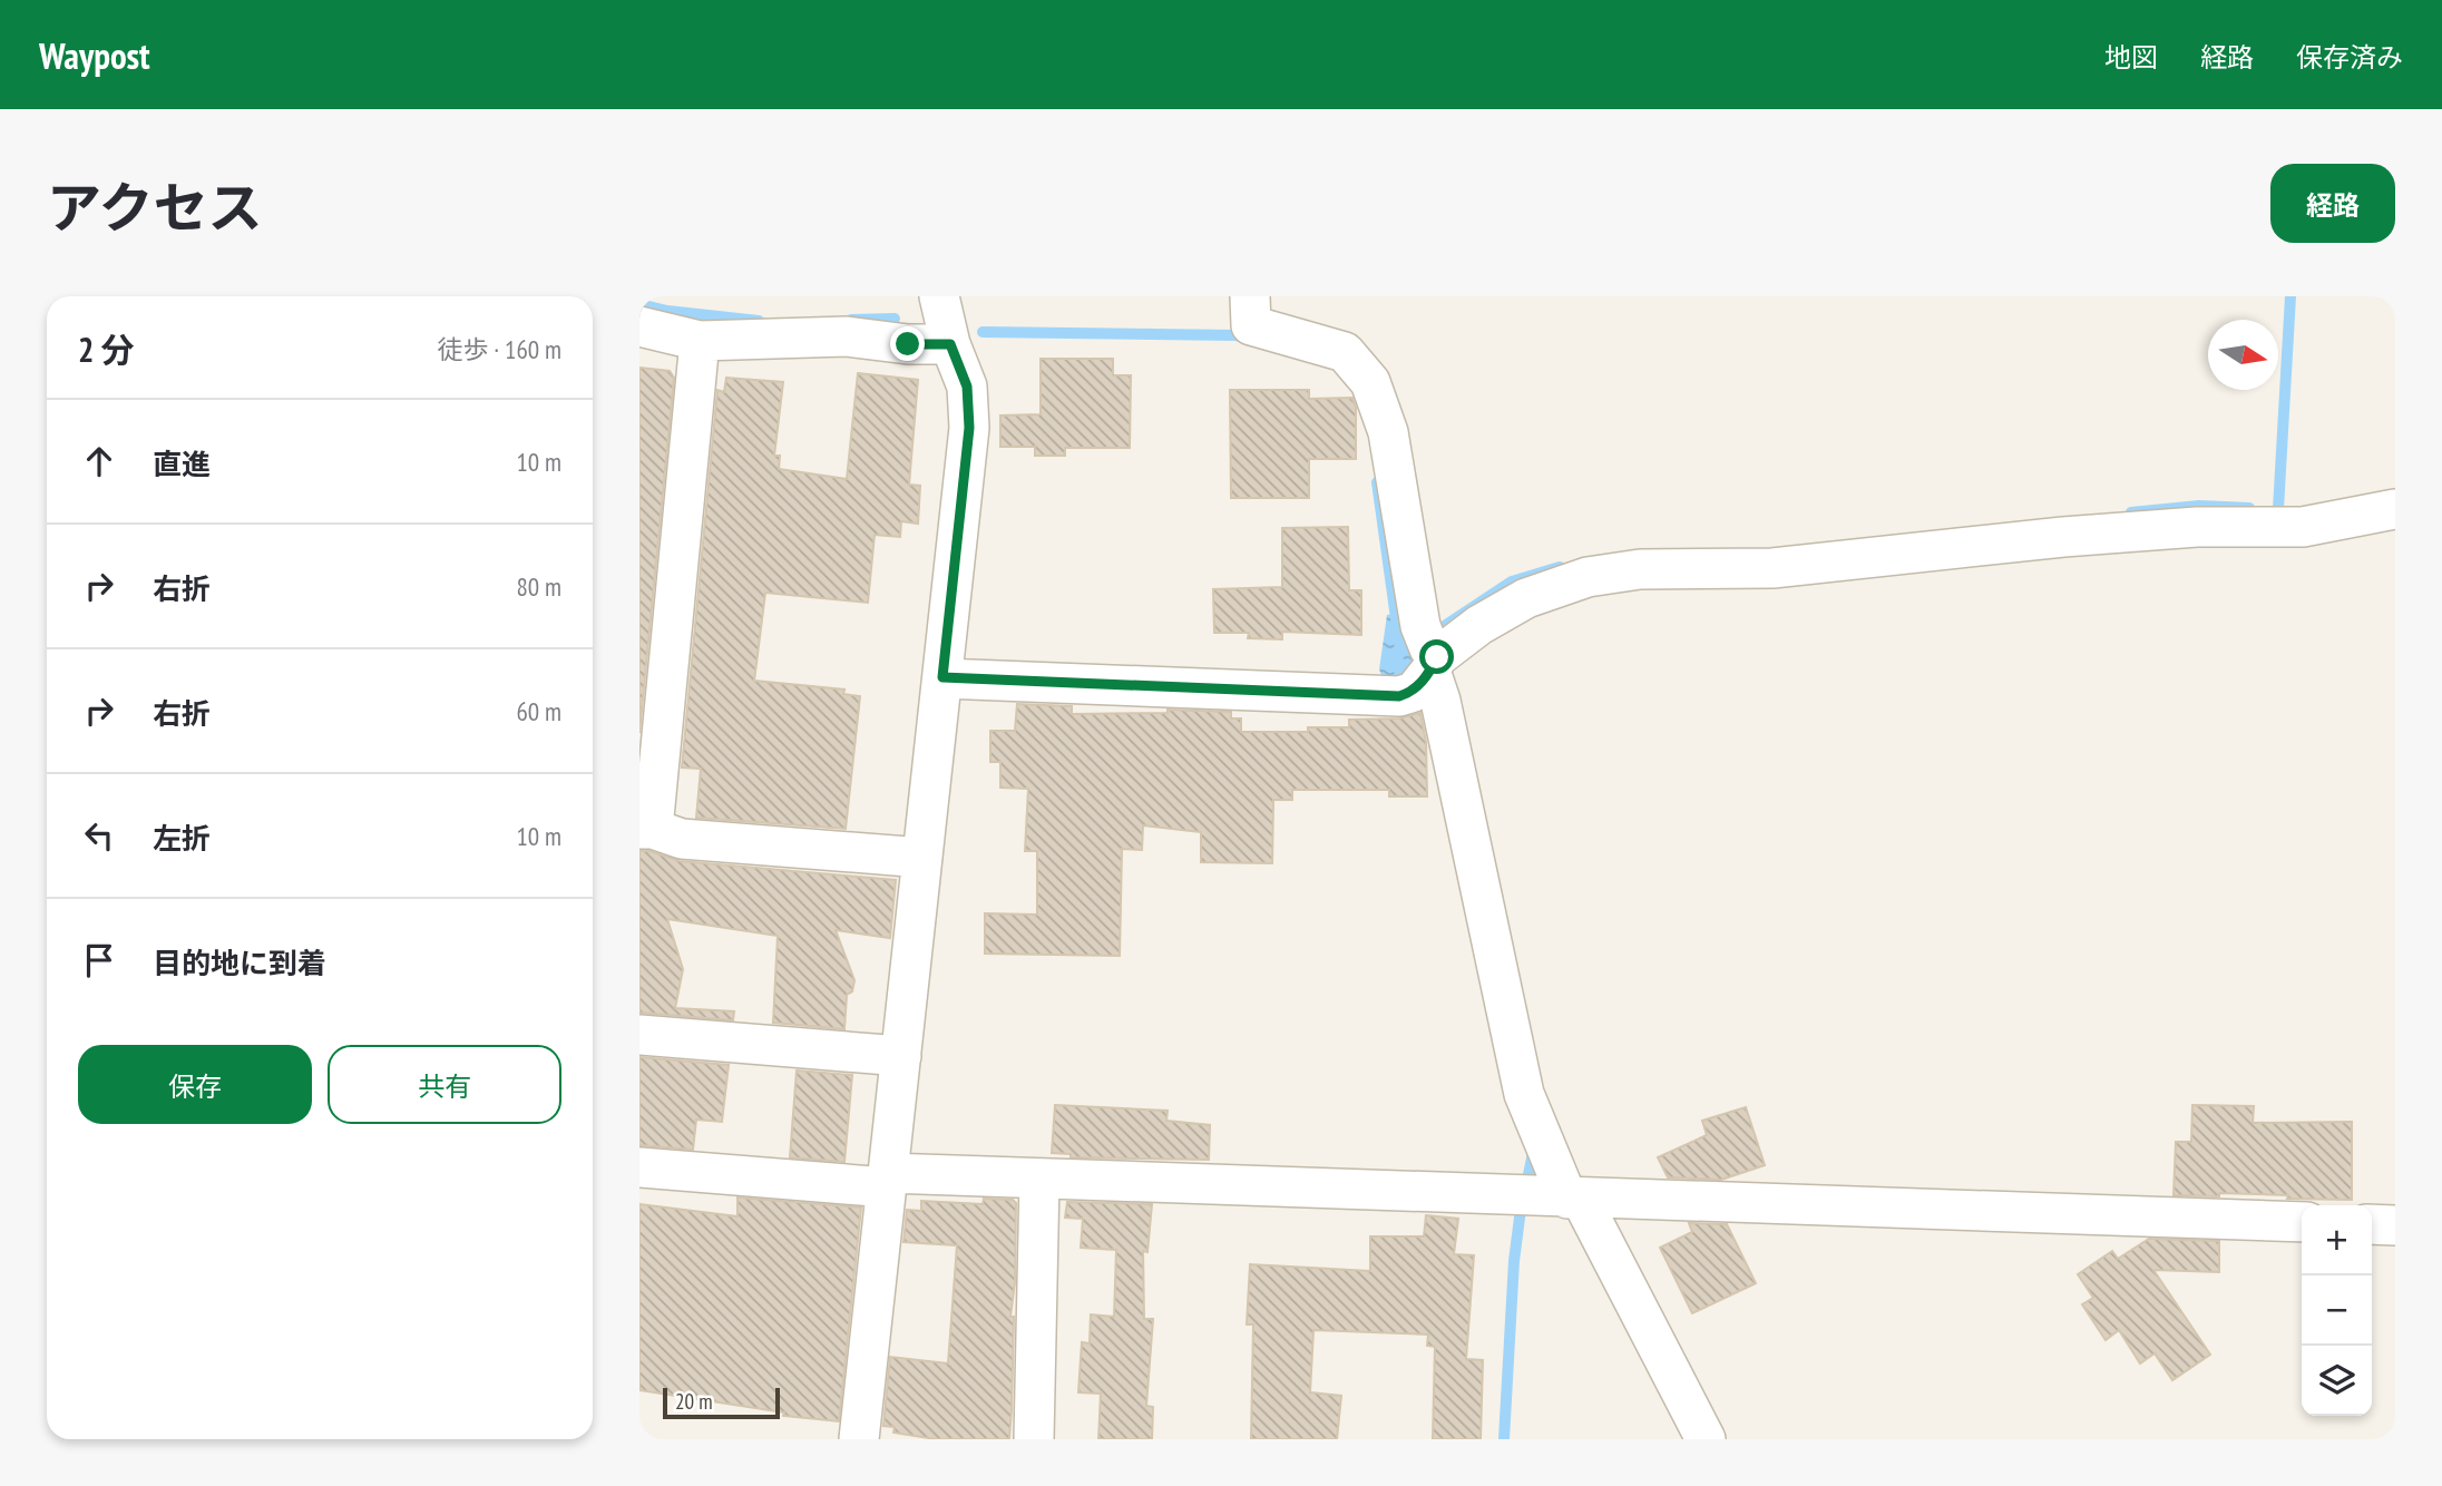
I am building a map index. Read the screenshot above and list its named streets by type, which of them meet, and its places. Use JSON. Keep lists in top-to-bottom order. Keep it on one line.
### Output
{"scale_bar":"20 m","north":"right","page":{"header":"Waypost","nav":["地図","経路","保存済み"],"title":"アクセス","buttons":["経路",["保存","共有"]],"heading":["2 分","徒歩 · 160 m"],"list":[["直進","10 m"],["右折","80 m"],["右折","60 m"],["左折","10 m"],"目的地に到着"],"map_buttons":["+","−"],"scale":"20 m"}}
